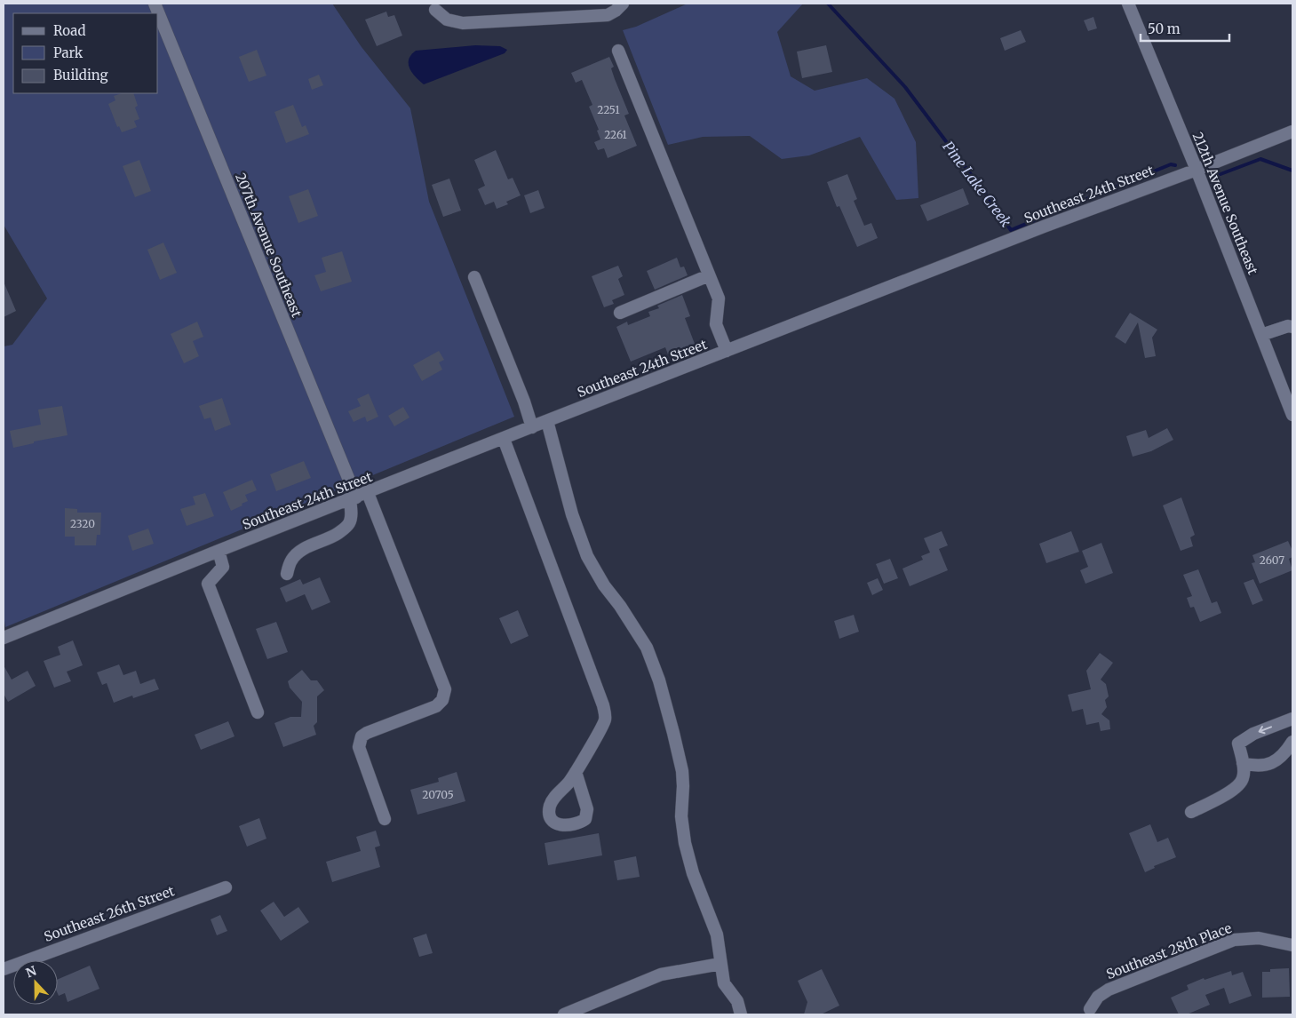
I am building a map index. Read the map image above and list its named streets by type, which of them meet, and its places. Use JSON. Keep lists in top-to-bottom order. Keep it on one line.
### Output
{"streets":{"street":["Southeast 24th Street","212th Avenue Southeast","207th Avenue Southeast","Southeast 26th Street","Southeast 28th Place"]},"crossings":[["Southeast 24th Street","212th Avenue Southeast"],["Southeast 24th Street","207th Avenue Southeast"]],"water":["Pine Lake Creek"],"house_numbers":["2251","2261","2320","2607","20705"],"legend":["Road","Park","Building"],"scale_bar":"50 m","north":"top"}
